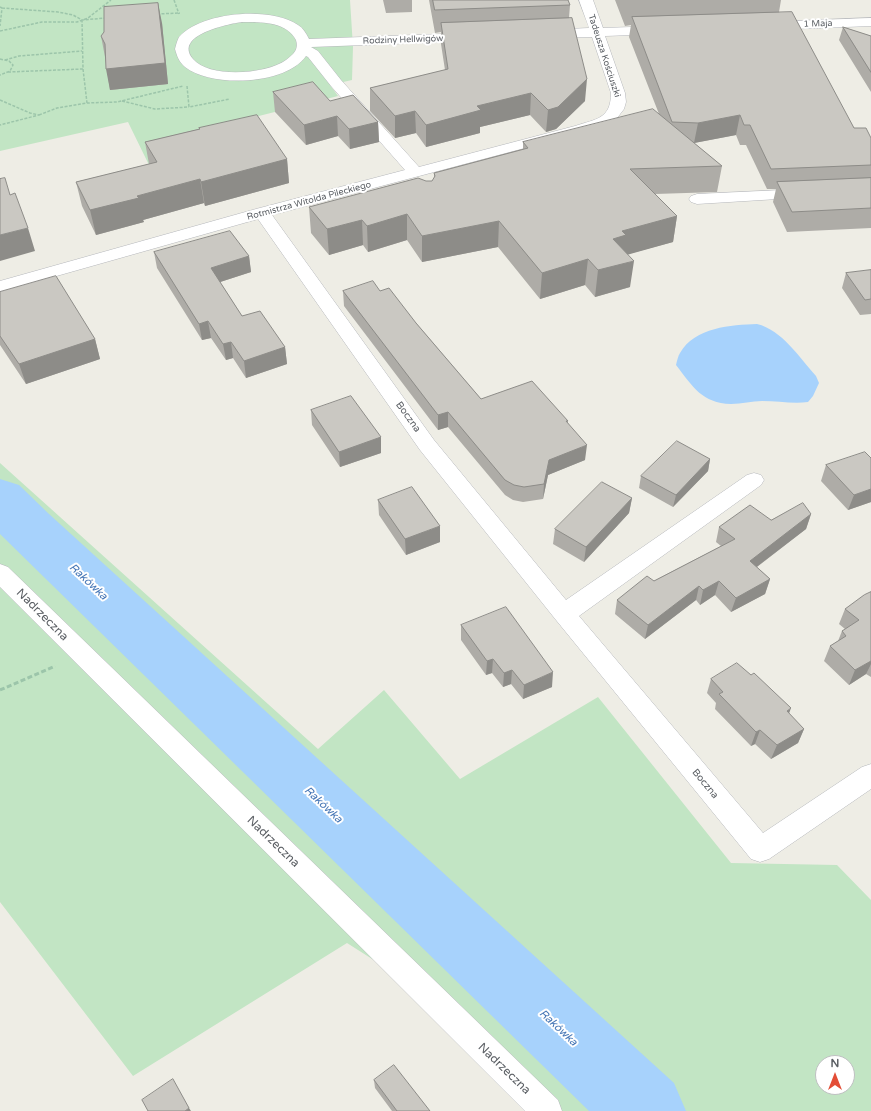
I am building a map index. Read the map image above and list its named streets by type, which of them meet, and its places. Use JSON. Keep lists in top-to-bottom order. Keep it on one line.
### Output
{"streets":{"street":["1 Maja","Rodziny Hellwigów","Tadeusza Kościuszki","Rotmistrza Witolda Pileckiego","Boczna","Nadrzeczna"]},"crossings":[["Tadeusza Kościuszki","Rotmistrza Witolda Pileckiego"],["Rotmistrza Witolda Pileckiego","Boczna"]],"water":["Rakówka"],"north":"top"}
